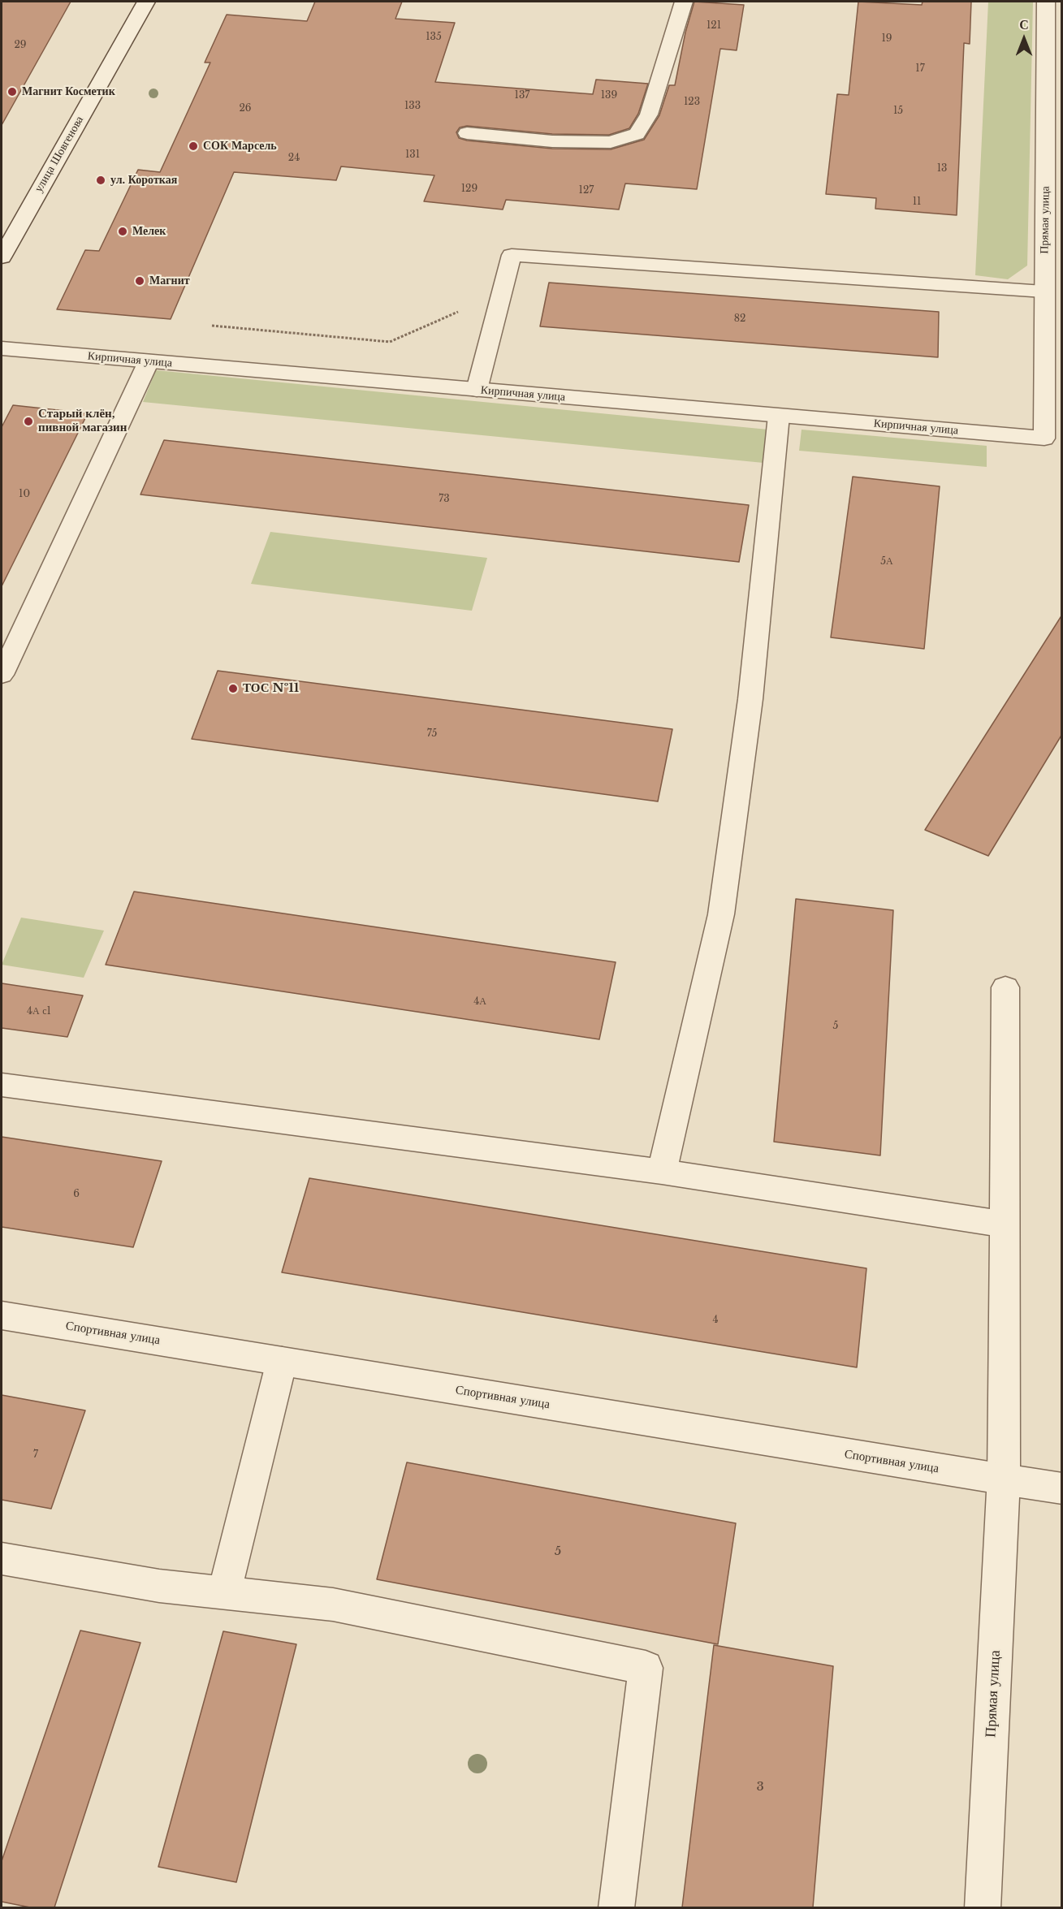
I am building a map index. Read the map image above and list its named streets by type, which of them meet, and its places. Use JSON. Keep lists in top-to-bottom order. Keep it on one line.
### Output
{"streets":{"street":["улица Шовгенова","Прямая улица","Кирпичная улица","Спортивная улица"]},"crossings":[["Прямая улица","Кирпичная улица"],["Прямая улица","Спортивная улица"]],"places":["Магнит Косметик","СОК Марсель","ул. Короткая","Мелек","Магнит","Старый клён, пивной магазин","ТОС №11"],"house_numbers":["121","135","19","29","17","137","139","123","133","26","15","131","24","13","129","127","11","82","10","73","5А","75","4А","4А с1","5","6","4","7","5","3"],"north":"top"}
